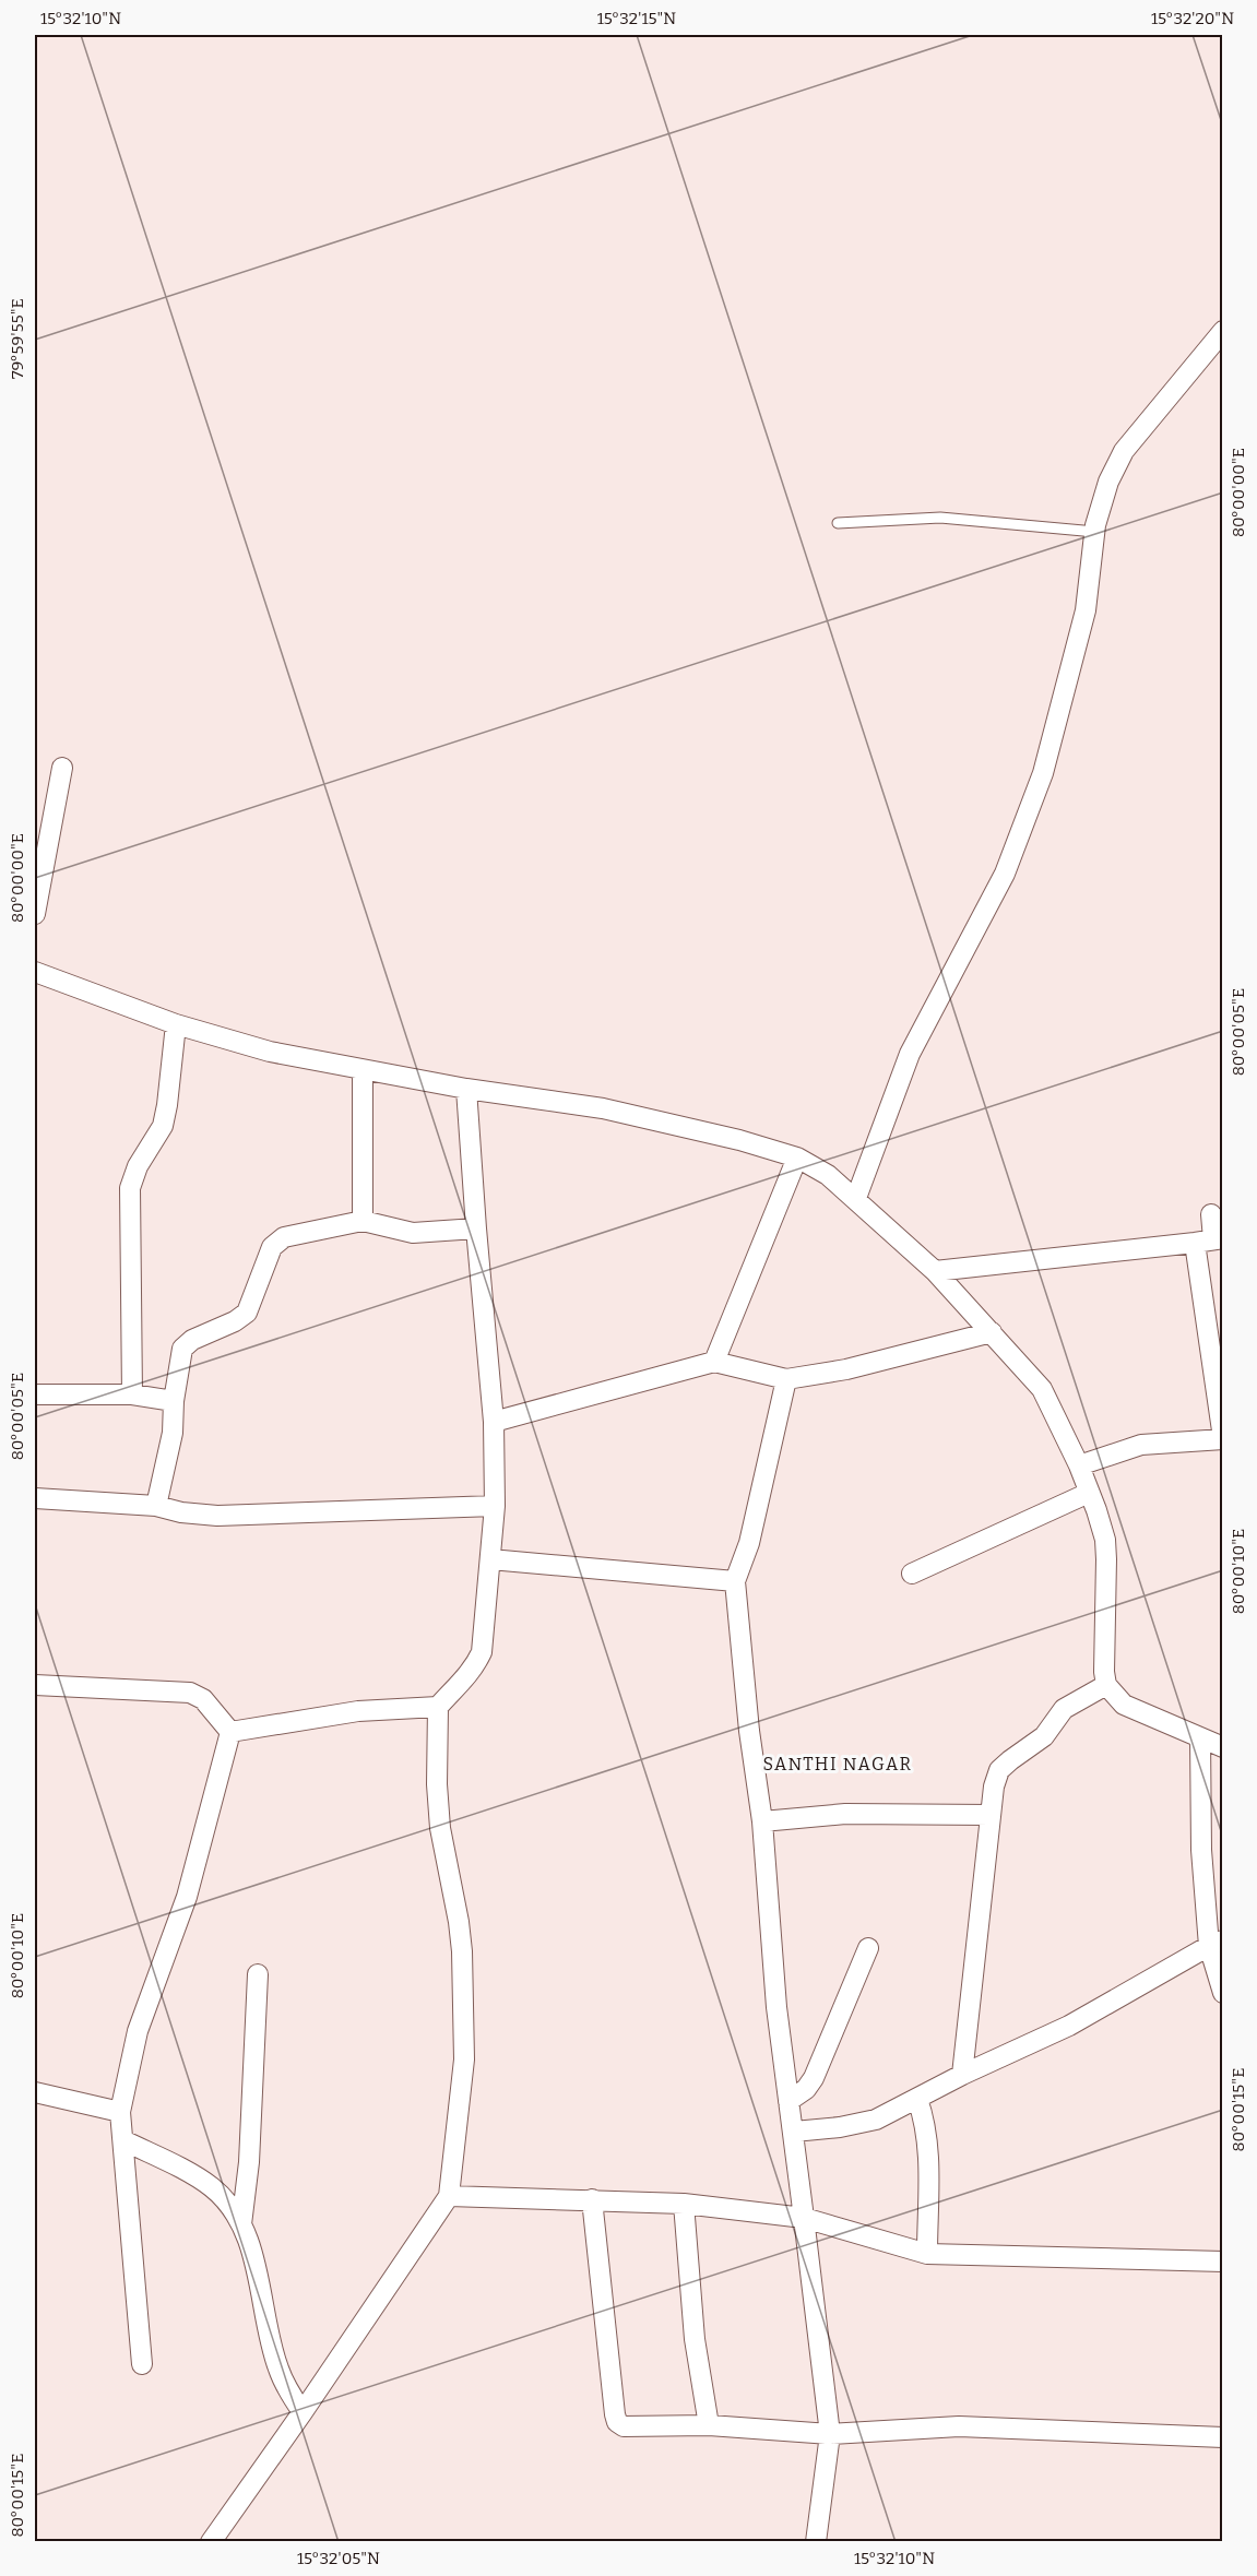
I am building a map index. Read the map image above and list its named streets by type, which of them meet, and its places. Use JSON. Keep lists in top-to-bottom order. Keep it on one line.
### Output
{"districts":["SANTHI NAGAR"],"coordinates":["15°32'10\"N","15°32'15\"N","15°32'20\"N","79°59'55\"E","80°00'00\"E","80°00'05\"E","80°00'10\"E","80°00'15\"E","15°32'05\"N"]}
